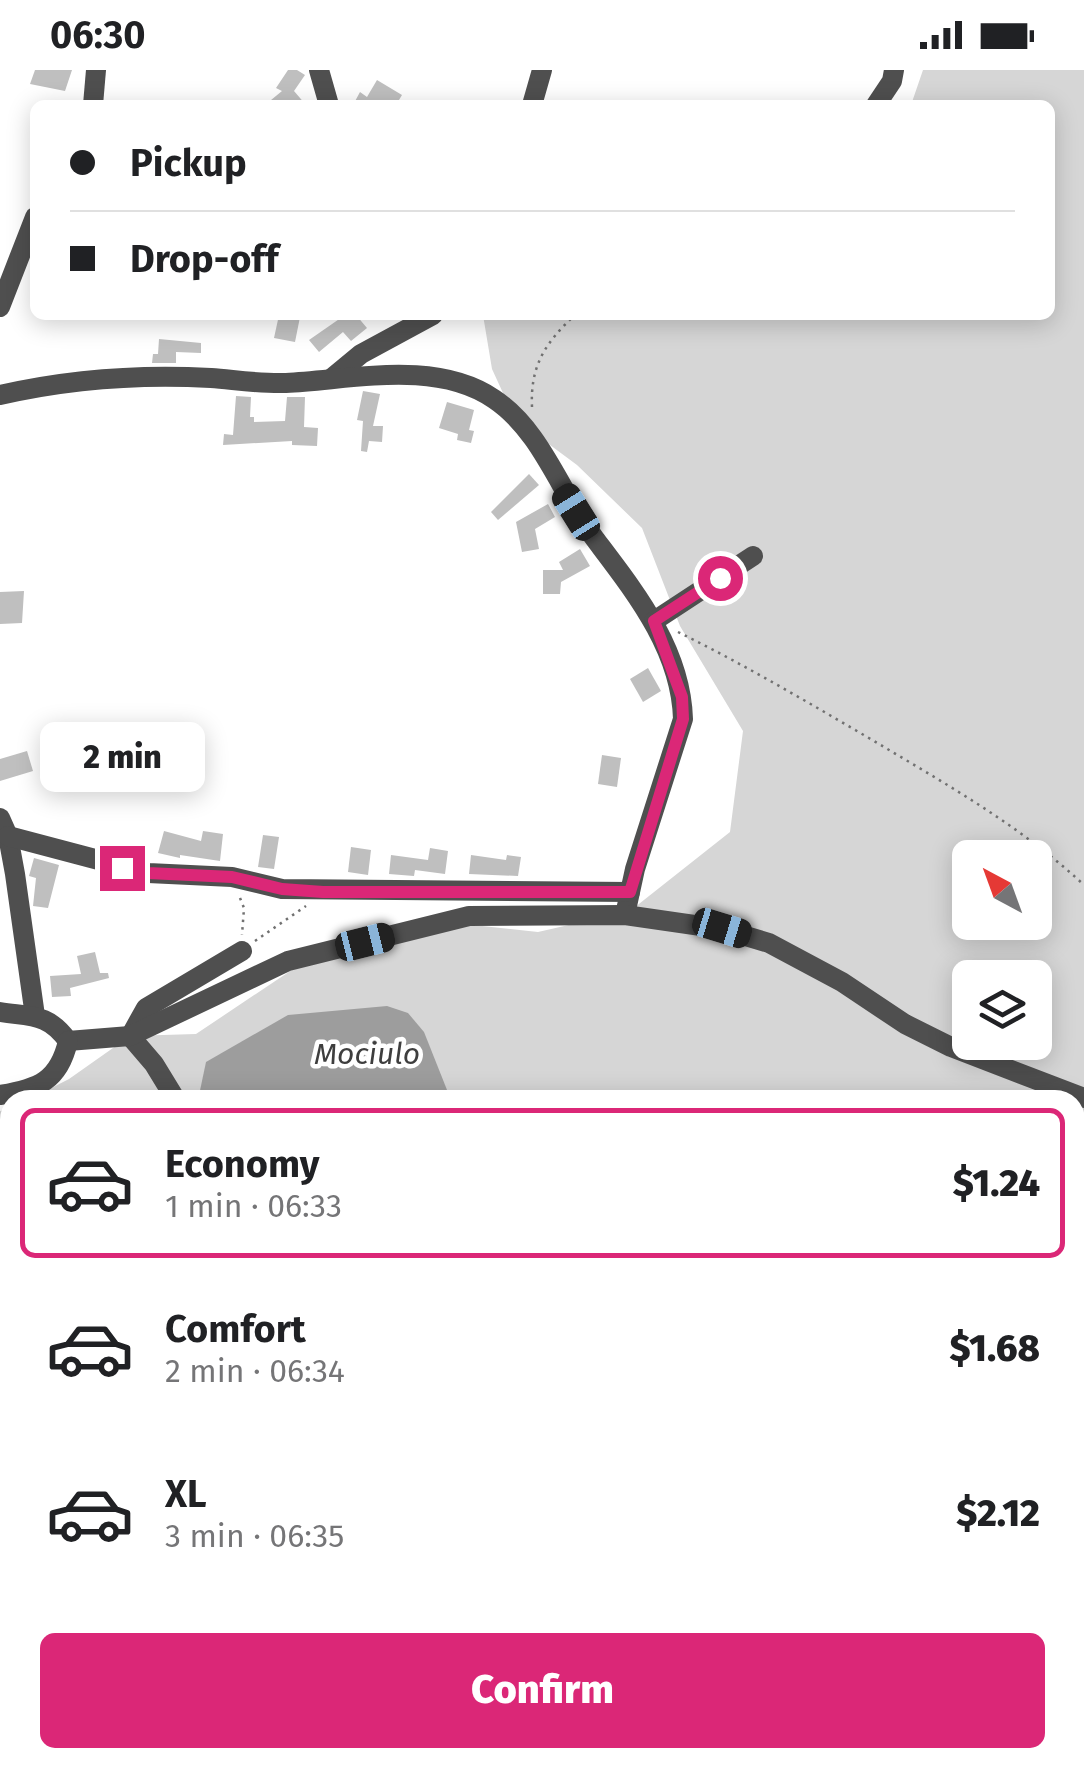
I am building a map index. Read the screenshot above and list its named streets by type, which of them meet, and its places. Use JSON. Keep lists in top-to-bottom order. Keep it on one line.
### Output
{"water":["Mociulo"],"north":"top left","page":{"status":"06:30","banner":["Pickup","Drop-off"],"bubble":"2 min","list":[{"name":"Economy","note":"1 min · 06:33","value":"$1.24"},{"name":"Comfort","note":"2 min · 06:34","value":"$1.68"},{"name":"XL","note":"3 min · 06:35","value":"$2.12"}],"buttons":"Confirm"}}
